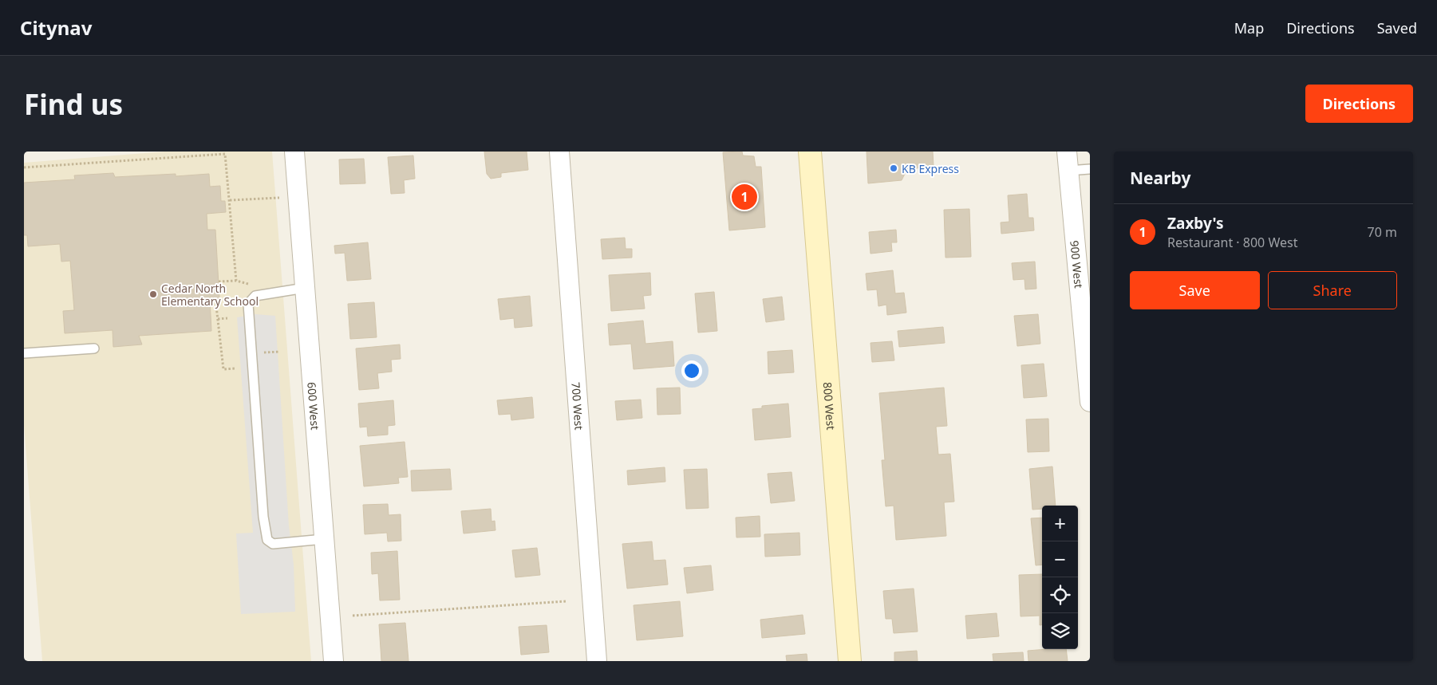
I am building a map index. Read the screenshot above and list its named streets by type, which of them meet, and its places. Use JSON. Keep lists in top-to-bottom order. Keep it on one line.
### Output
{"streets":{"street":["900 West","600 West","800 West","700 West"]},"places":["KB Express","Cedar North Elementary School"],"page":{"header":"Citynav","nav":["Map","Directions","Saved"],"buttons":["Directions",["Save","Share"]],"title":"Find us","heading":"Nearby","pins":"1","list":[{"mark":"1","name":"Zaxby's","note":"Restaurant · 800 West","value":"70 m"}],"map_buttons":["+","−"]}}
